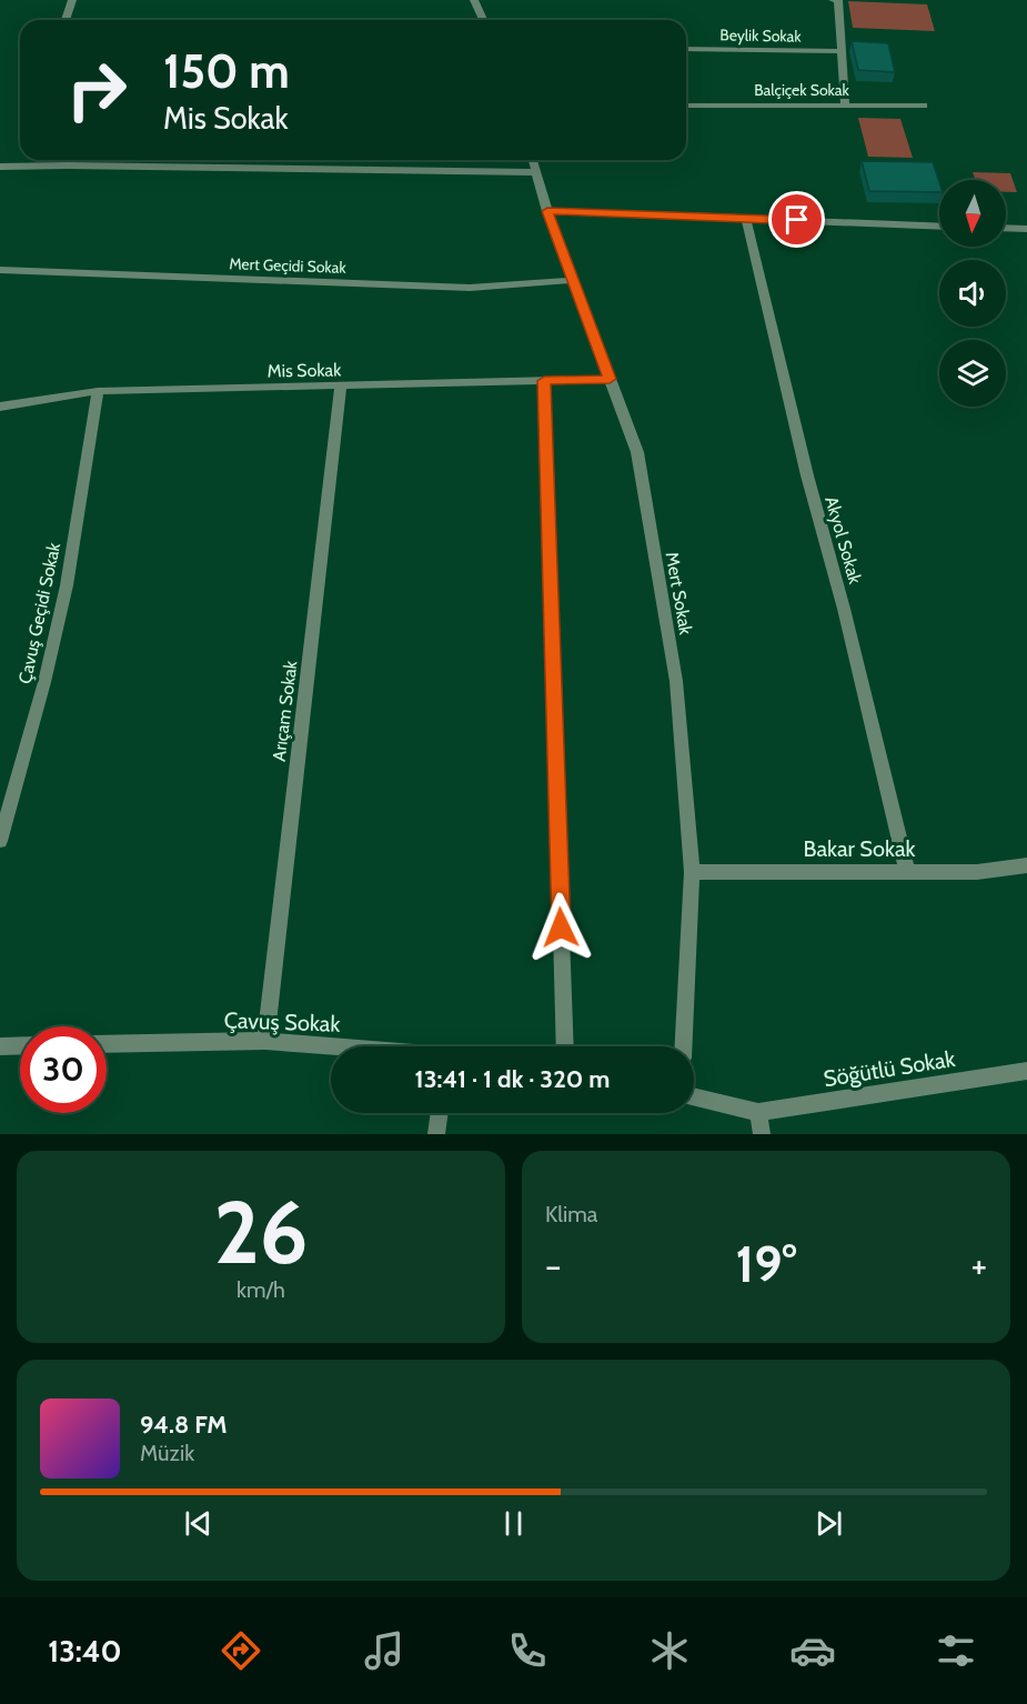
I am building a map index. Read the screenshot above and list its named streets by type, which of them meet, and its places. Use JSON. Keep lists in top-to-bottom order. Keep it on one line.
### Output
{"streets":{"street":["Beylik Sokak","Balçiçek Sokak","Mert Geçidi Sokak","Mis Sokak","Akyol Sokak","Mert Sokak","Çavuş Geçidi Sokak","Arıçam Sokak","Bakar Sokak","Çavuş Sokak","Söğütlü Sokak"]},"crossings":[["Mert Geçidi Sokak","Mert Sokak"],["Mis Sokak","Mert Sokak"],["Mis Sokak","Çavuş Geçidi Sokak"],["Mis Sokak","Arıçam Sokak"],["Akyol Sokak","Bakar Sokak"],["Mert Sokak","Bakar Sokak"],["Arıçam Sokak","Çavuş Sokak"]],"north":"bottom","page":{"turn":["150 m","Mis Sokak"],"limit":"30","trip":"13:41 · 1 dk · 320 m","tile":[["26","km/h"],"Klima"],"heat":["−","19°","+"],"song":["94.8 FM","Müzik"],"tabs":"13:40"}}
